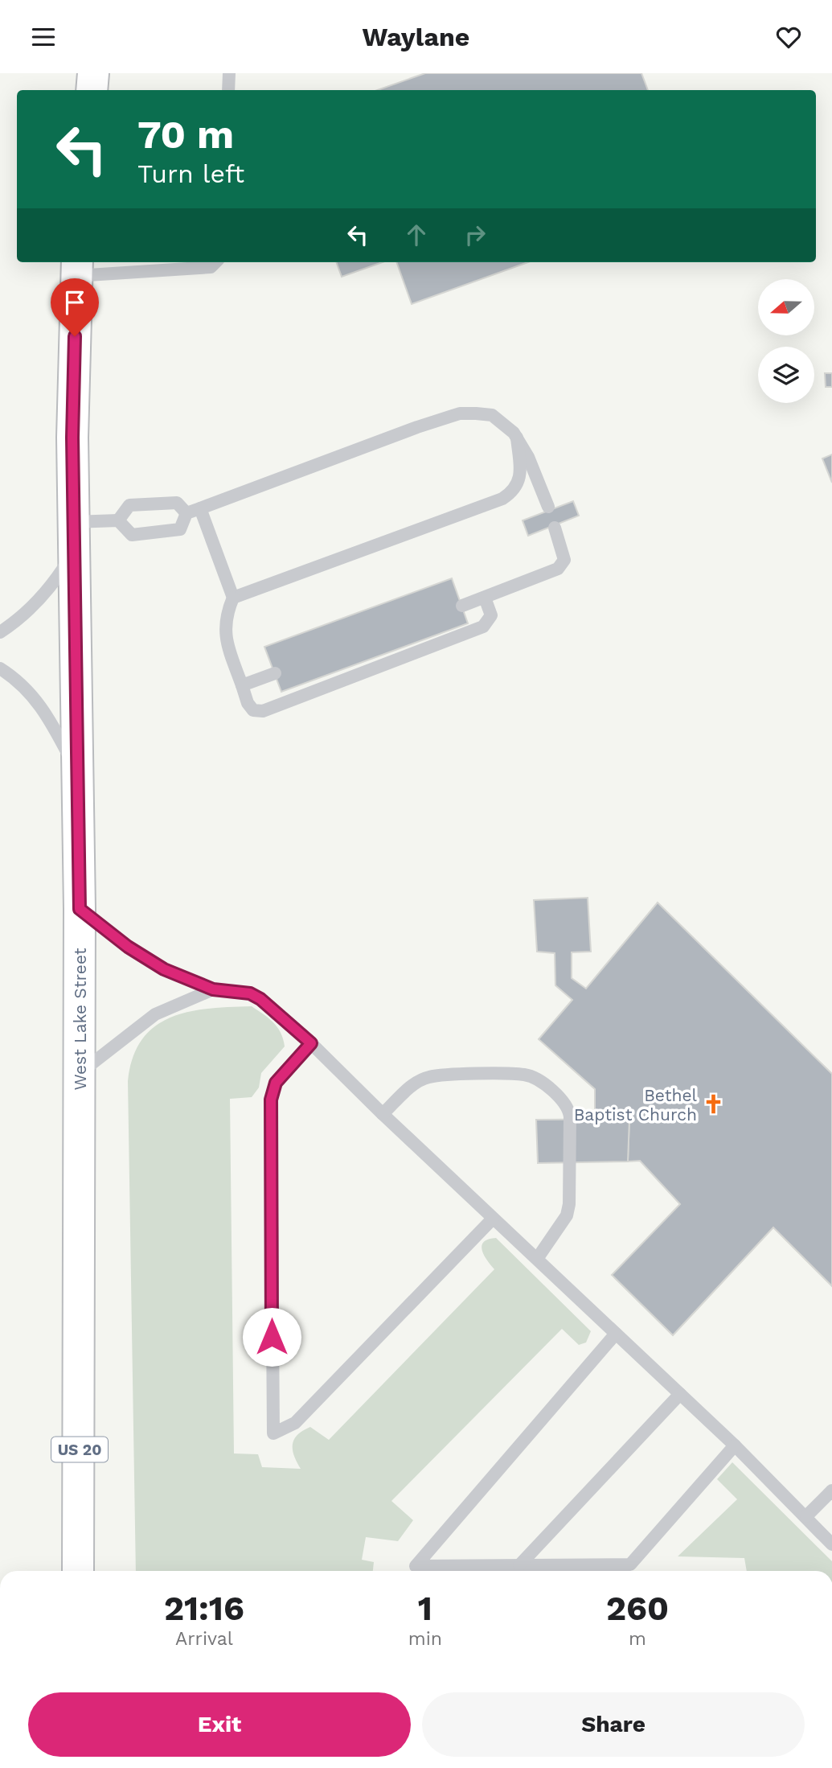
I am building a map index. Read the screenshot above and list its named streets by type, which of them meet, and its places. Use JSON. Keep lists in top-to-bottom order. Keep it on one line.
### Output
{"streets":{"main road":["West Lake Street","US 20"]},"places":{"church":["Bethel Baptist Church"]},"north":"left","page":{"header":"Waylane","turn":["70 m","Turn left"],"eta":["21:16","Arrival","1","min","260","m"],"buttons":["Exit","Share"]}}
